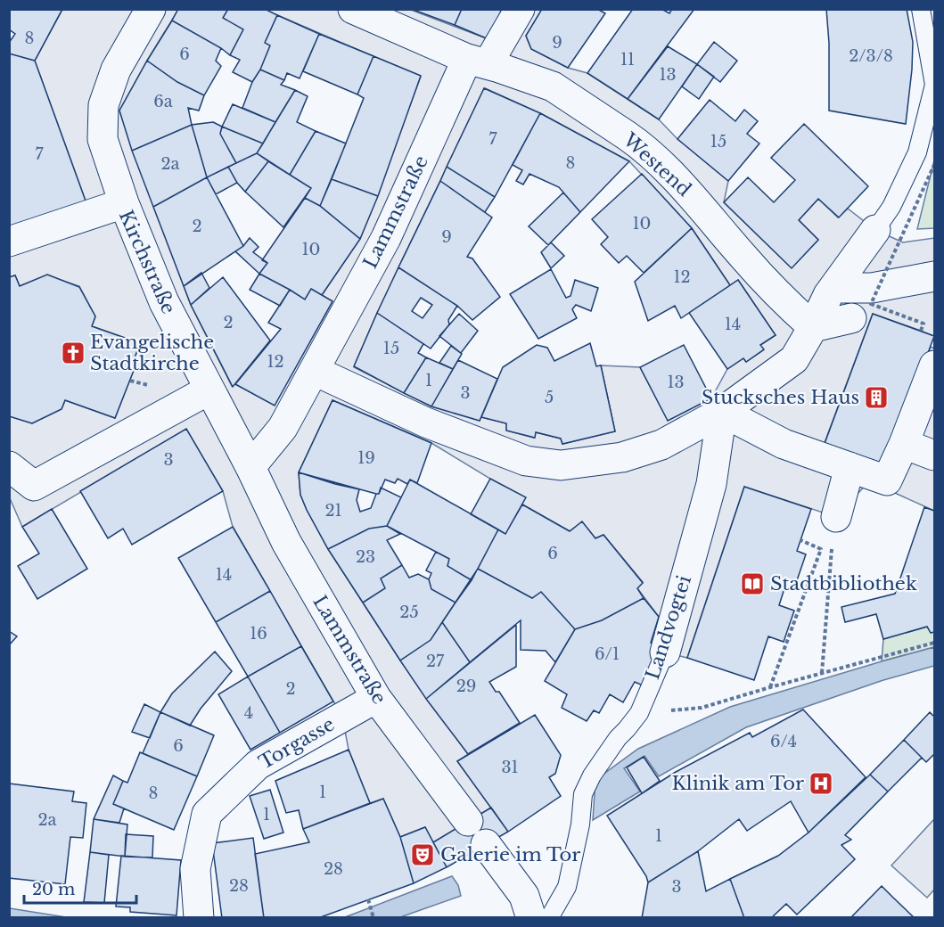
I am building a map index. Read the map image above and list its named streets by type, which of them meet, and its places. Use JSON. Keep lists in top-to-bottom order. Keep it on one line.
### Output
{"streets":{"street":["Westend","Lammstraße","Kirchstraße","Landvogtei","Torgasse"]},"crossings":[["Westend","Lammstraße"],["Lammstraße","Kirchstraße"],["Lammstraße","Torgasse"]],"places":{"church":["Evangelische Stadtkirche"],"building":["Stucksches Haus"],"library":["Stadtbibliothek"],"hospital":["Klinik am Tor"],"theatre":["Galerie im Tor"]},"house_numbers":["8","9","6","2/3/8","11","13","6a","7","15","7","8","2a","10","2","9","10","12","2","14","15","12","1","13","3","5","19","3","21","6","23","14","25","16","6/1","27","29","2","4","6/4","6","31","1","8","1","2a","1","28","28","3"],"scale_bar":"20 m"}
